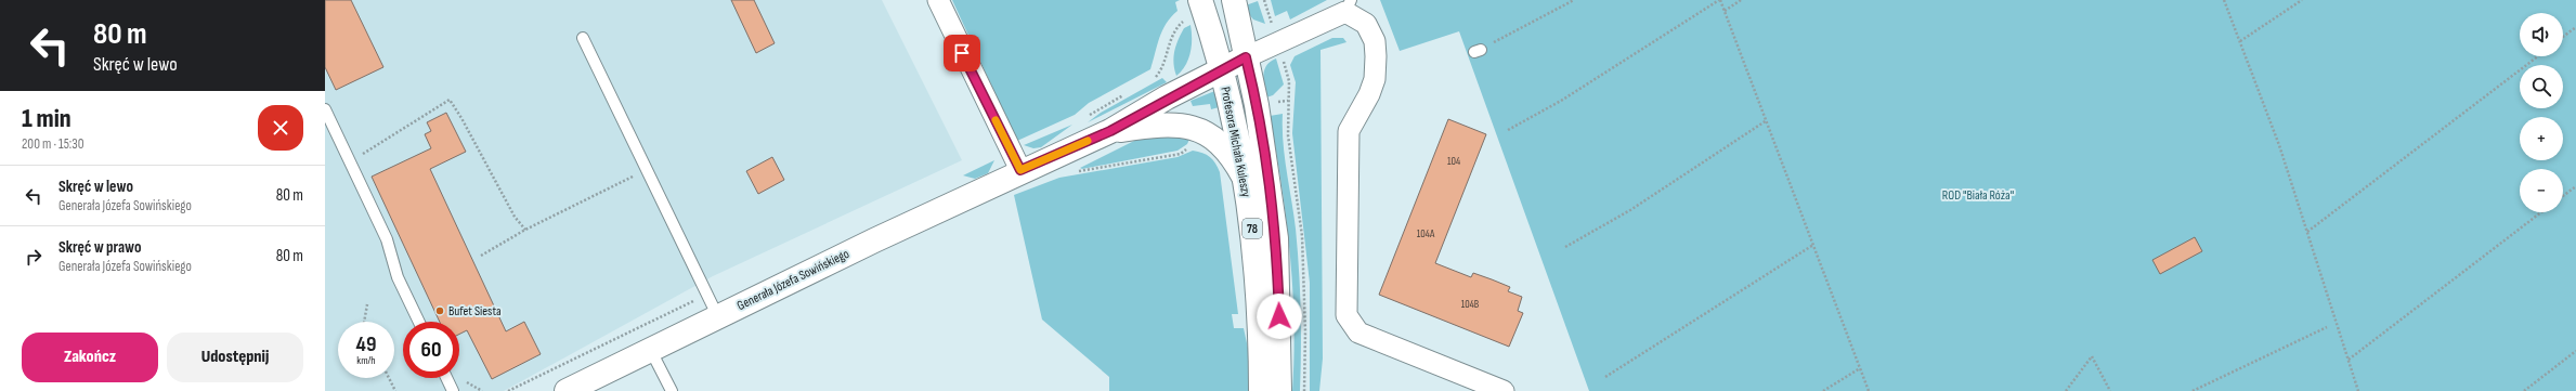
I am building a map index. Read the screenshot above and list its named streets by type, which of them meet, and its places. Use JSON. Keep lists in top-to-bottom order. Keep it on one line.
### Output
{"streets":{"street":["Profesora Michała Kuleszy","78","Generała Józefa Sowińskiego"]},"crossings":[["Profesora Michała Kuleszy","Generała Józefa Sowińskiego"]],"parks":["ROD \"Biała Róża\""],"places":["Bufet Siesta"],"house_numbers":["104","104A","104B"],"page":{"turn":["80 m","Skręć w lewo"],"map_buttons":["+","−"],"heading":["1 min","200 m · 15:30"],"list":[{"name":"Skręć w lewo","note":"Generała Józefa Sowińskiego","value":"80 m"},{"name":"Skręć w prawo","note":"Generała Józefa Sowińskiego","value":"80 m"}],"speed":"49 km/h","limit":"60","buttons":["Zakończ","Udostępnij"]}}
